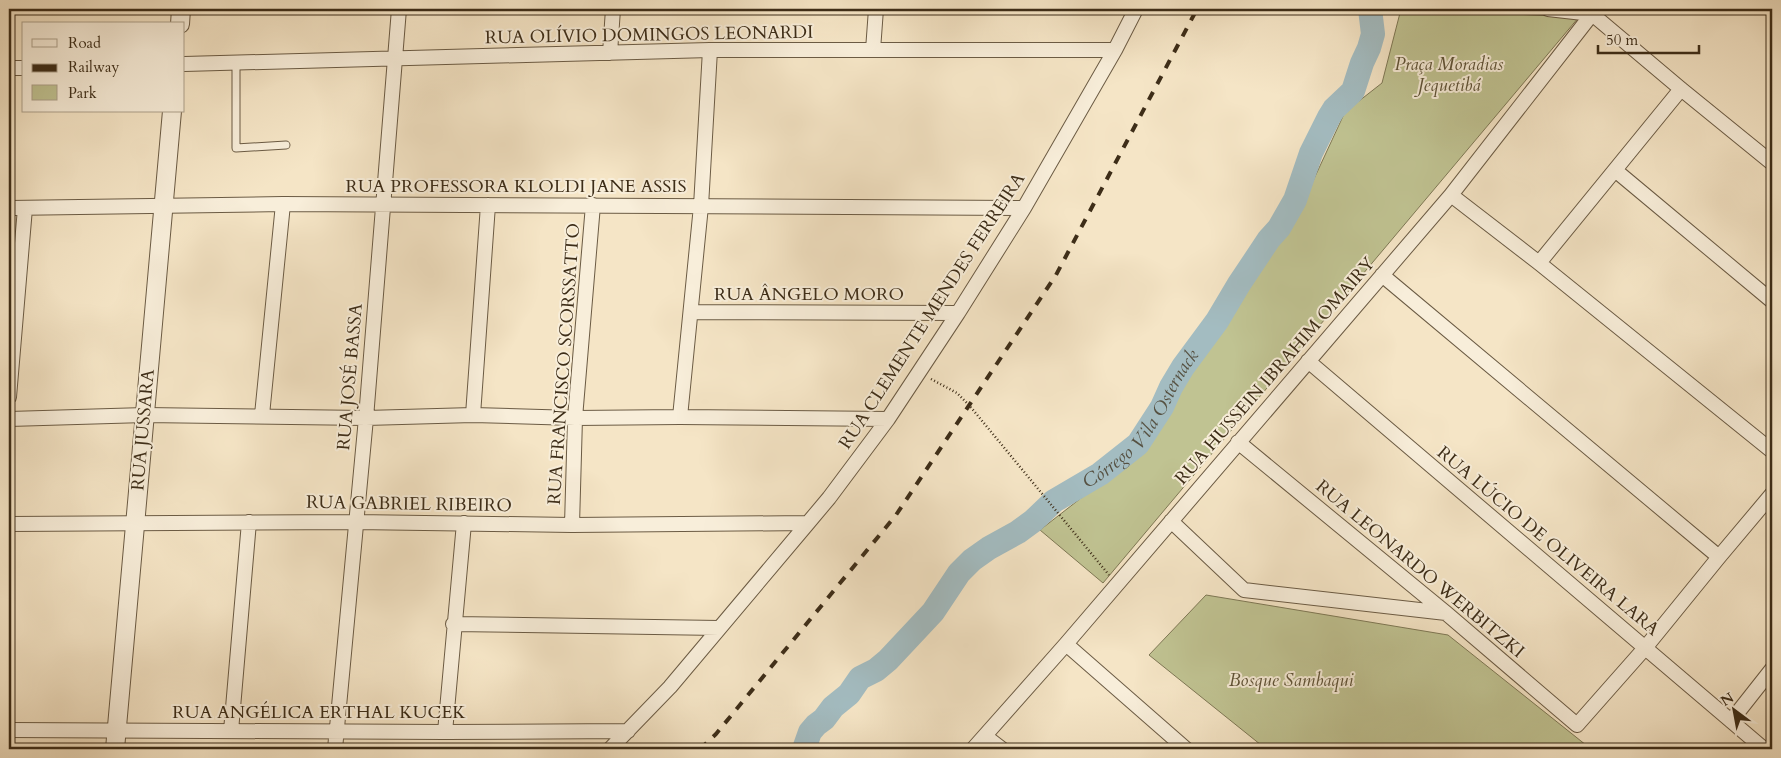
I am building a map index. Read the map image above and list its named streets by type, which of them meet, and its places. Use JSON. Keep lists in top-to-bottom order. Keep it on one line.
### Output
{"streets":{"street":["RUA OLÍVIO DOMINGOS LEONARDI","RUA PROFESSORA KLOLDI JANE ASSIS","RUA ÂNGELO MORO","RUA CLEMENTE MENDES FERREIRA","RUA FRANCISCO SCORSSATTO","RUA HUSSEIN IBRAHIM OMAIRY","RUA JOSÉ BASSA","RUA JUSSARA","RUA GABRIEL RIBEIRO","RUA LÚCIO DE OLIVEIRA LARA","RUA LEONARDO WERBITZKI","RUA ANGÉLICA ERTHAL KUCEK"]},"crossings":[["RUA OLÍVIO DOMINGOS LEONARDI","RUA CLEMENTE MENDES FERREIRA"],["RUA OLÍVIO DOMINGOS LEONARDI","RUA JOSÉ BASSA"],["RUA PROFESSORA KLOLDI JANE ASSIS","RUA CLEMENTE MENDES FERREIRA"],["RUA PROFESSORA KLOLDI JANE ASSIS","RUA FRANCISCO SCORSSATTO"],["RUA PROFESSORA KLOLDI JANE ASSIS","RUA JOSÉ BASSA"],["RUA PROFESSORA KLOLDI JANE ASSIS","RUA JUSSARA"],["RUA ÂNGELO MORO","RUA CLEMENTE MENDES FERREIRA"],["RUA CLEMENTE MENDES FERREIRA","RUA GABRIEL RIBEIRO"],["RUA CLEMENTE MENDES FERREIRA","RUA ANGÉLICA ERTHAL KUCEK"],["RUA FRANCISCO SCORSSATTO","RUA GABRIEL RIBEIRO"],["RUA HUSSEIN IBRAHIM OMAIRY","RUA LÚCIO DE OLIVEIRA LARA"],["RUA HUSSEIN IBRAHIM OMAIRY","RUA LEONARDO WERBITZKI"],["RUA JOSÉ BASSA","RUA GABRIEL RIBEIRO"],["RUA JOSÉ BASSA","RUA ANGÉLICA ERTHAL KUCEK"],["RUA JUSSARA","RUA GABRIEL RIBEIRO"],["RUA JUSSARA","RUA ANGÉLICA ERTHAL KUCEK"],["RUA LÚCIO DE OLIVEIRA LARA","RUA LEONARDO WERBITZKI"]],"water":["Córrego Vila Osternack"],"parks":["Praça Moradias Jequetibá","Bosque Sambaqui"],"legend":["Road","Railway","Park"],"scale_bar":"50 m","north":"top left"}
